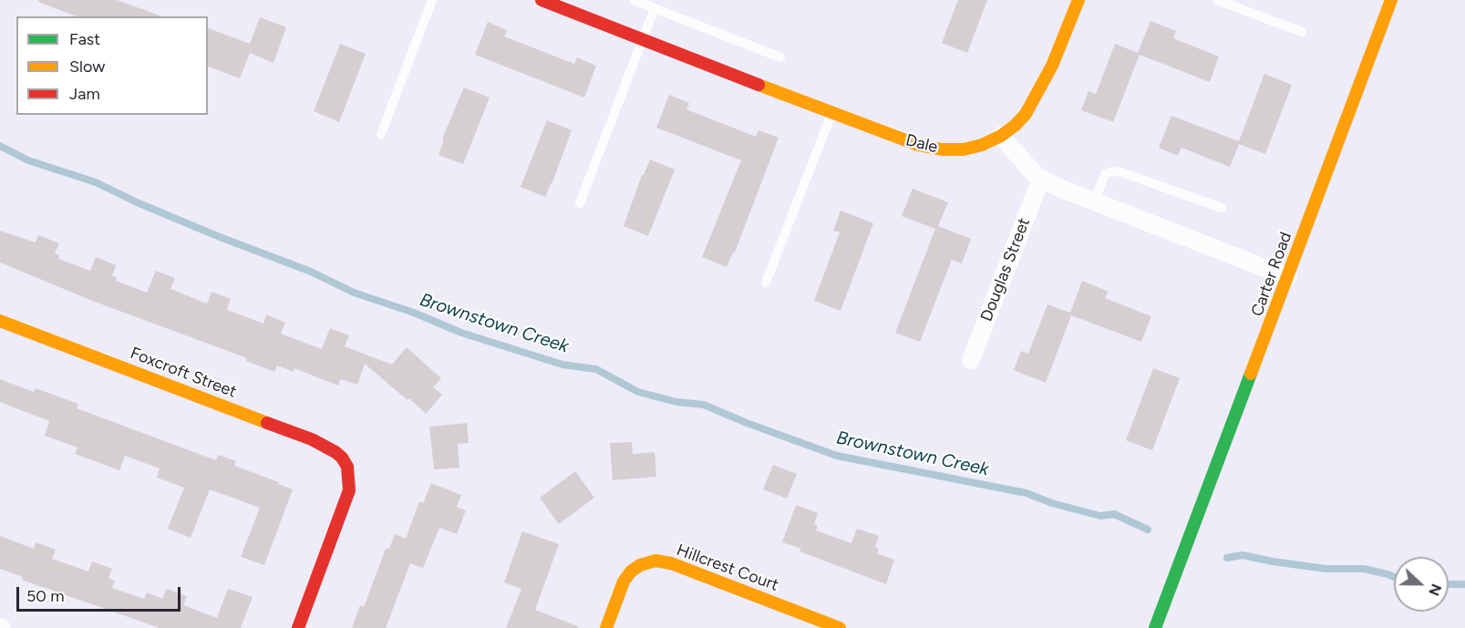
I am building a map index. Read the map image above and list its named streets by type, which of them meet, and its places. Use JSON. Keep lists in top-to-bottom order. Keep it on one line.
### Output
{"streets":{"street":["Dale","Douglas Street","Carter Road","Foxcroft Street","Hillcrest Court"]},"water":["Brownstown Creek"],"legend":["Fast","Slow","Jam"],"scale_bar":"50 m","north":"right"}
